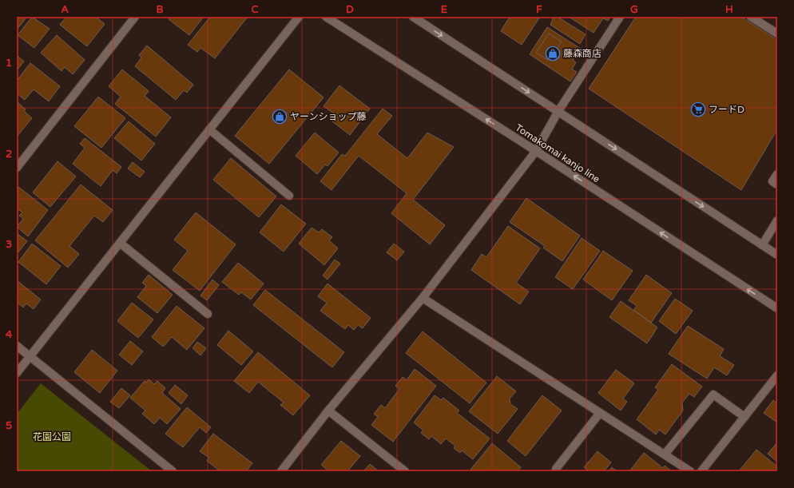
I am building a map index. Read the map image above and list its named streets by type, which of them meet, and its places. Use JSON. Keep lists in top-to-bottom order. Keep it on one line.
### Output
{"streets":{"street":["Tomakomai kanjo line"]},"parks":["花園公園"],"places":{"shop":["藤森商店","ヤーンショップ藤"],"supermarket":["フードD"]},"grid":{"columns":["A","B","C","D","E","F","G","H"],"rows":["1","2","3","4","5"]}}
